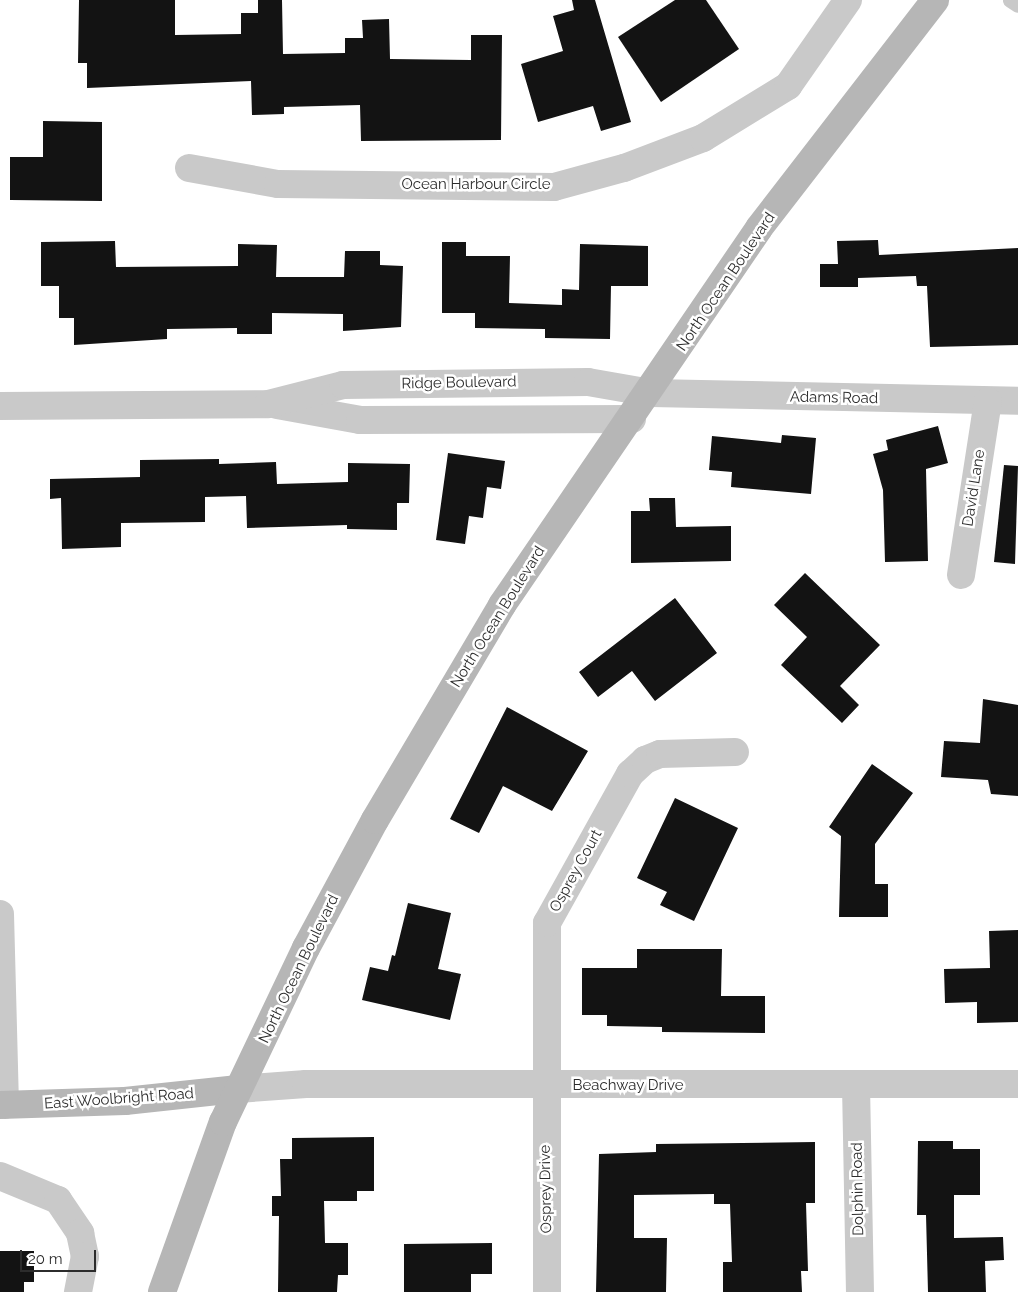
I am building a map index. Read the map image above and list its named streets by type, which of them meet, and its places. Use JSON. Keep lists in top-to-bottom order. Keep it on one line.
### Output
{"streets":{"main road":["North Ocean Boulevard","East Woolbright Road"],"street":["Ocean Harbour Circle","Ridge Boulevard","Adams Road","David Lane","Osprey Court","Beachway Drive","Osprey Drive","Dolphin Road"]},"crossings":[["North Ocean Boulevard","Ridge Boulevard"],["North Ocean Boulevard","Adams Road"],["North Ocean Boulevard","Beachway Drive"],["North Ocean Boulevard","East Woolbright Road"],["Ridge Boulevard","Adams Road"],["Adams Road","David Lane"],["Osprey Court","Beachway Drive"],["Osprey Court","Osprey Drive"],["Beachway Drive","East Woolbright Road"],["Beachway Drive","Osprey Drive"],["Beachway Drive","Dolphin Road"]],"scale_bar":"20 m"}
